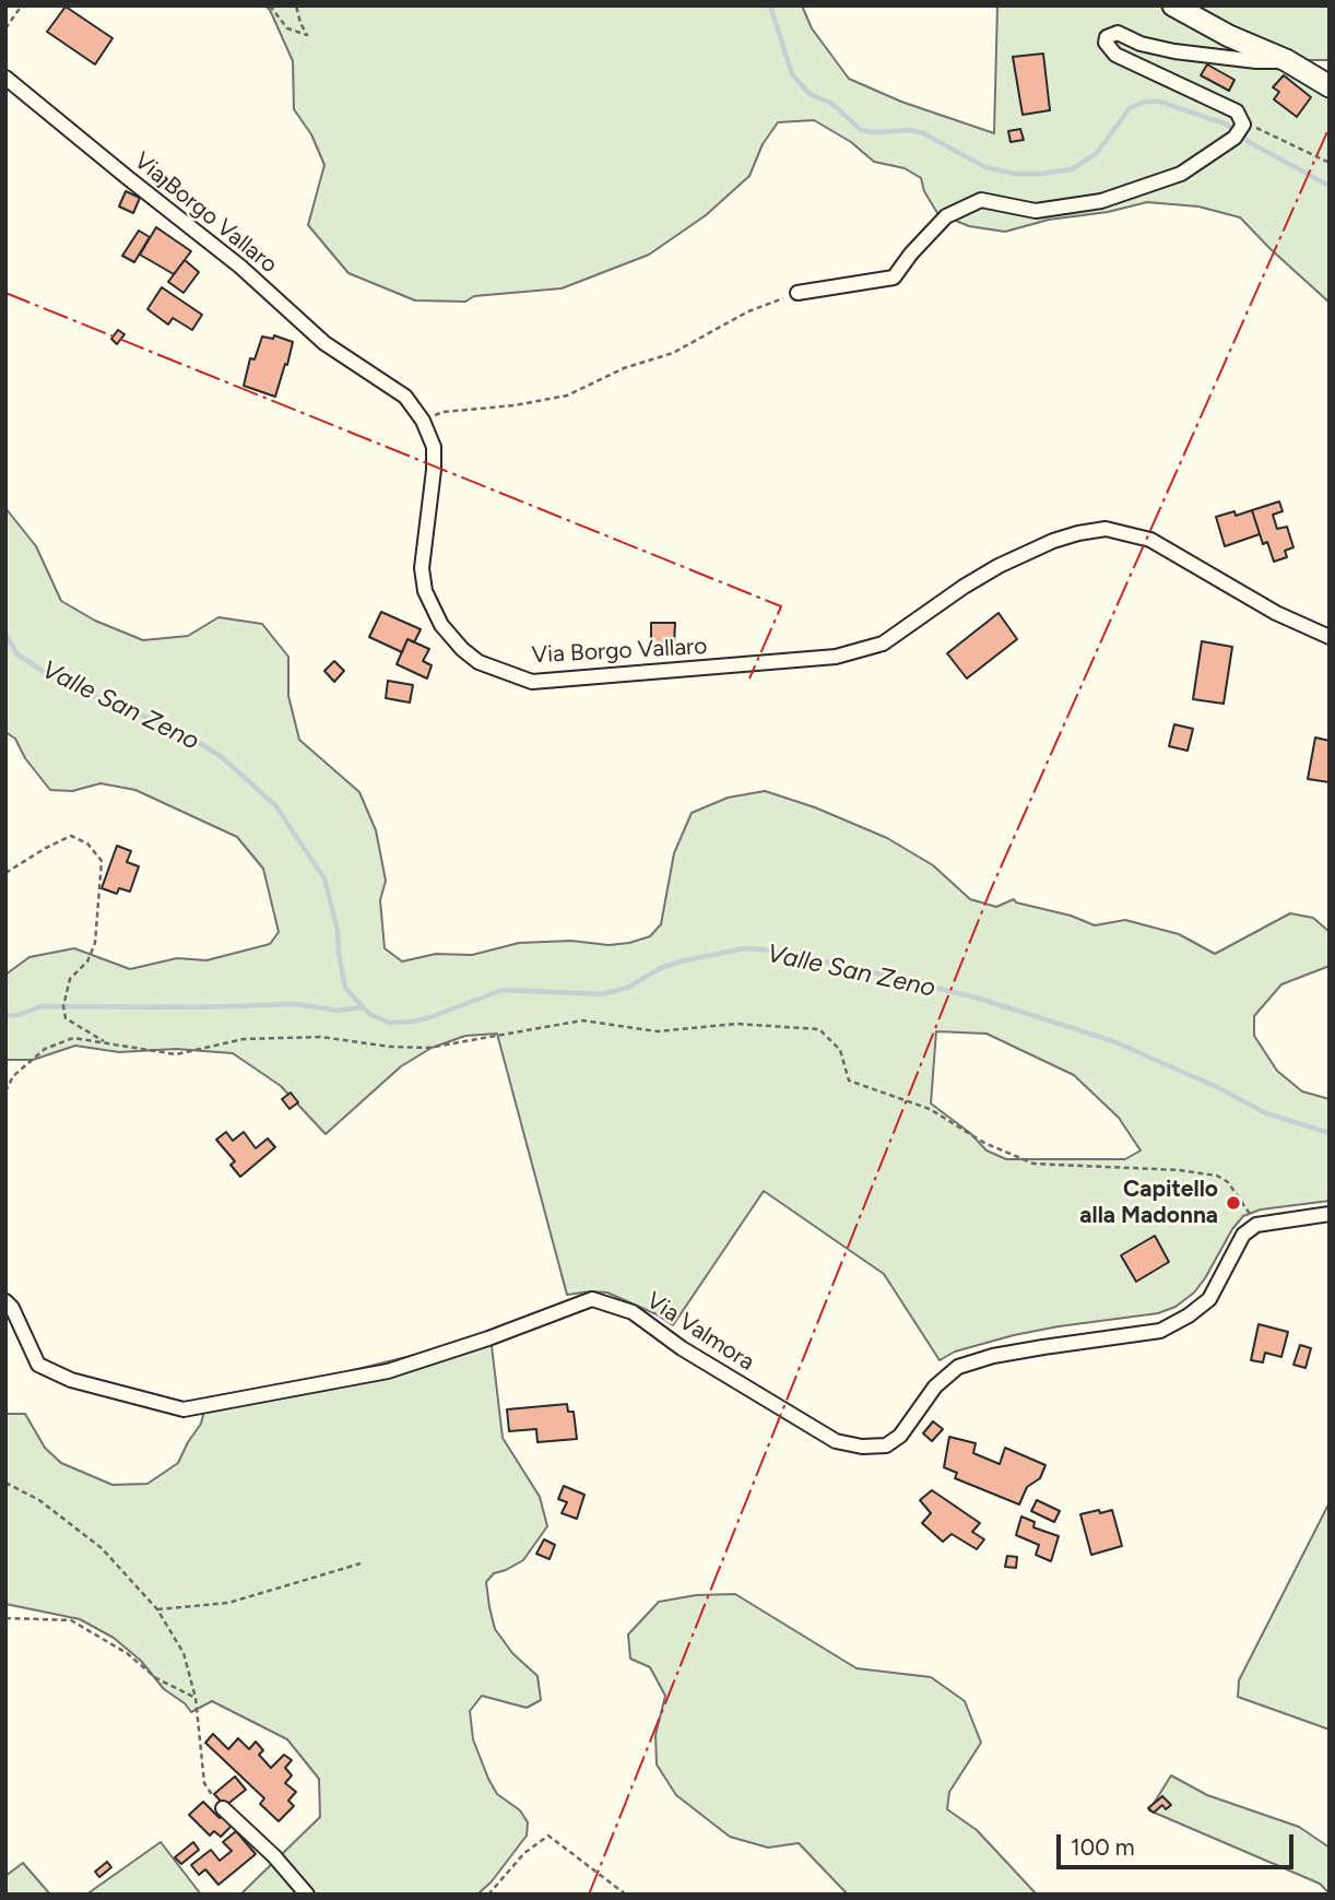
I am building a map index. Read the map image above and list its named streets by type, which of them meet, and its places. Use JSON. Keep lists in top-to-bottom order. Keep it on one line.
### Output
{"streets":{"street":["Via Borgo Vallaro","Via Valmora"]},"water":["Valle San Zeno"],"places":["Capitello alla Madonna"],"scale_bar":"100 m"}
